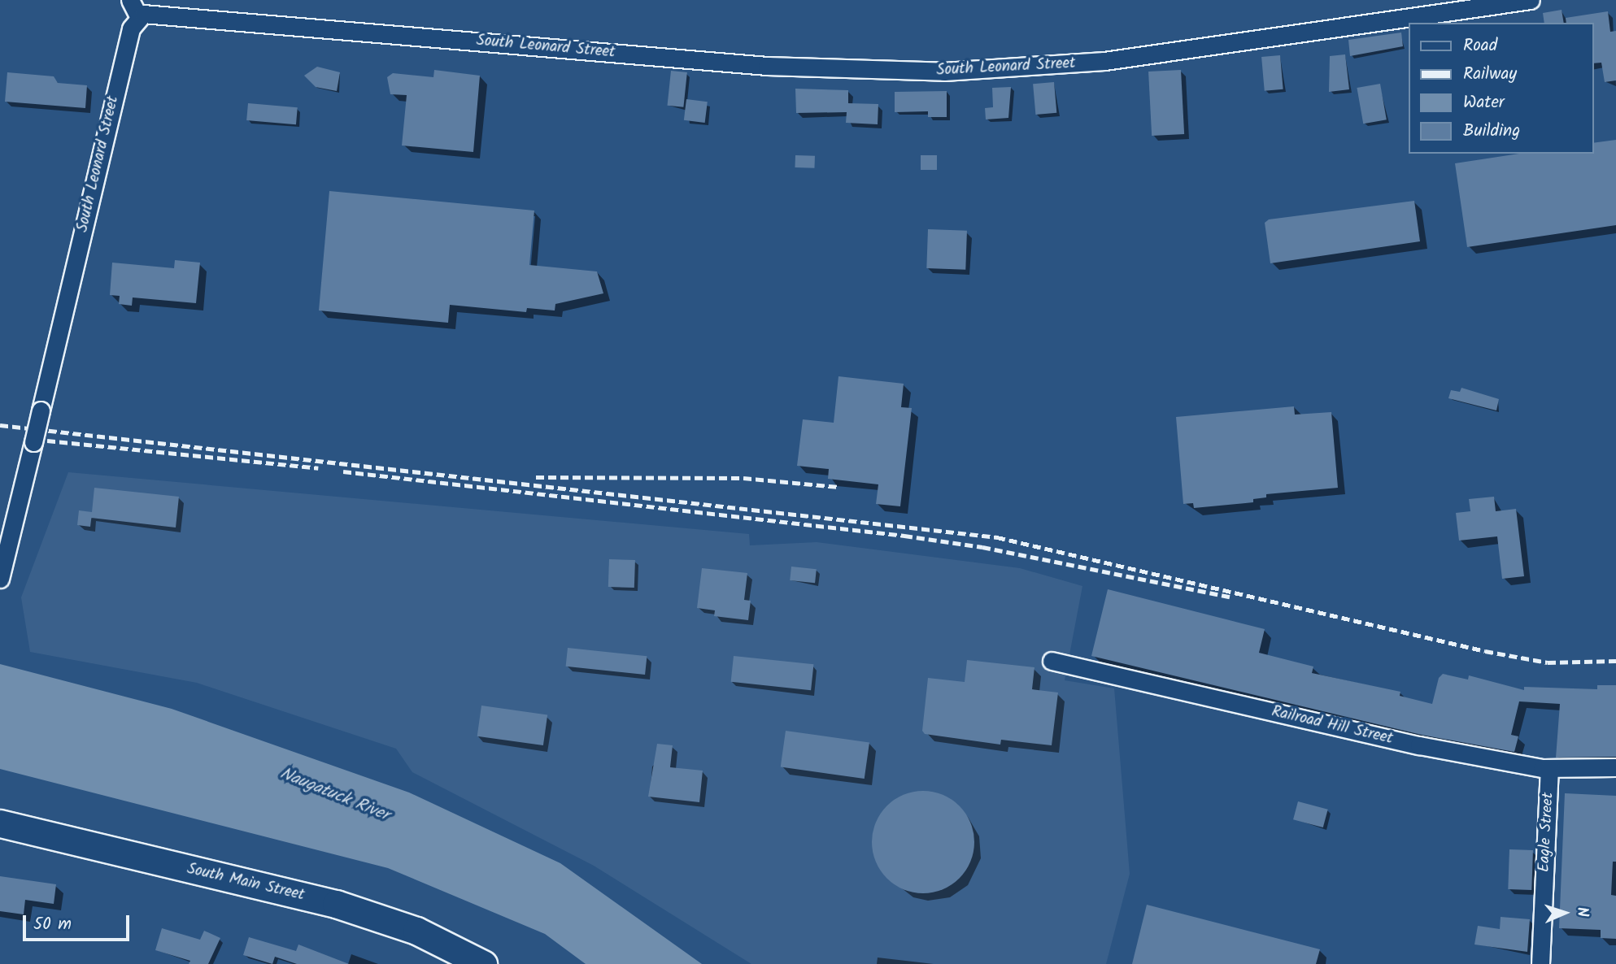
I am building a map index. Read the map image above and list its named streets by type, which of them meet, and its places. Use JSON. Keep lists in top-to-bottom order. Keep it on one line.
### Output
{"streets":{"main road":["South Main Street"],"street":["South Leonard Street","Railroad Hill Street","Eagle Street"]},"crossings":[["Railroad Hill Street","Eagle Street"]],"water":["Naugatuck River"],"legend":["Road","Railway","Water","Building"],"scale_bar":"50 m","north":"right"}
